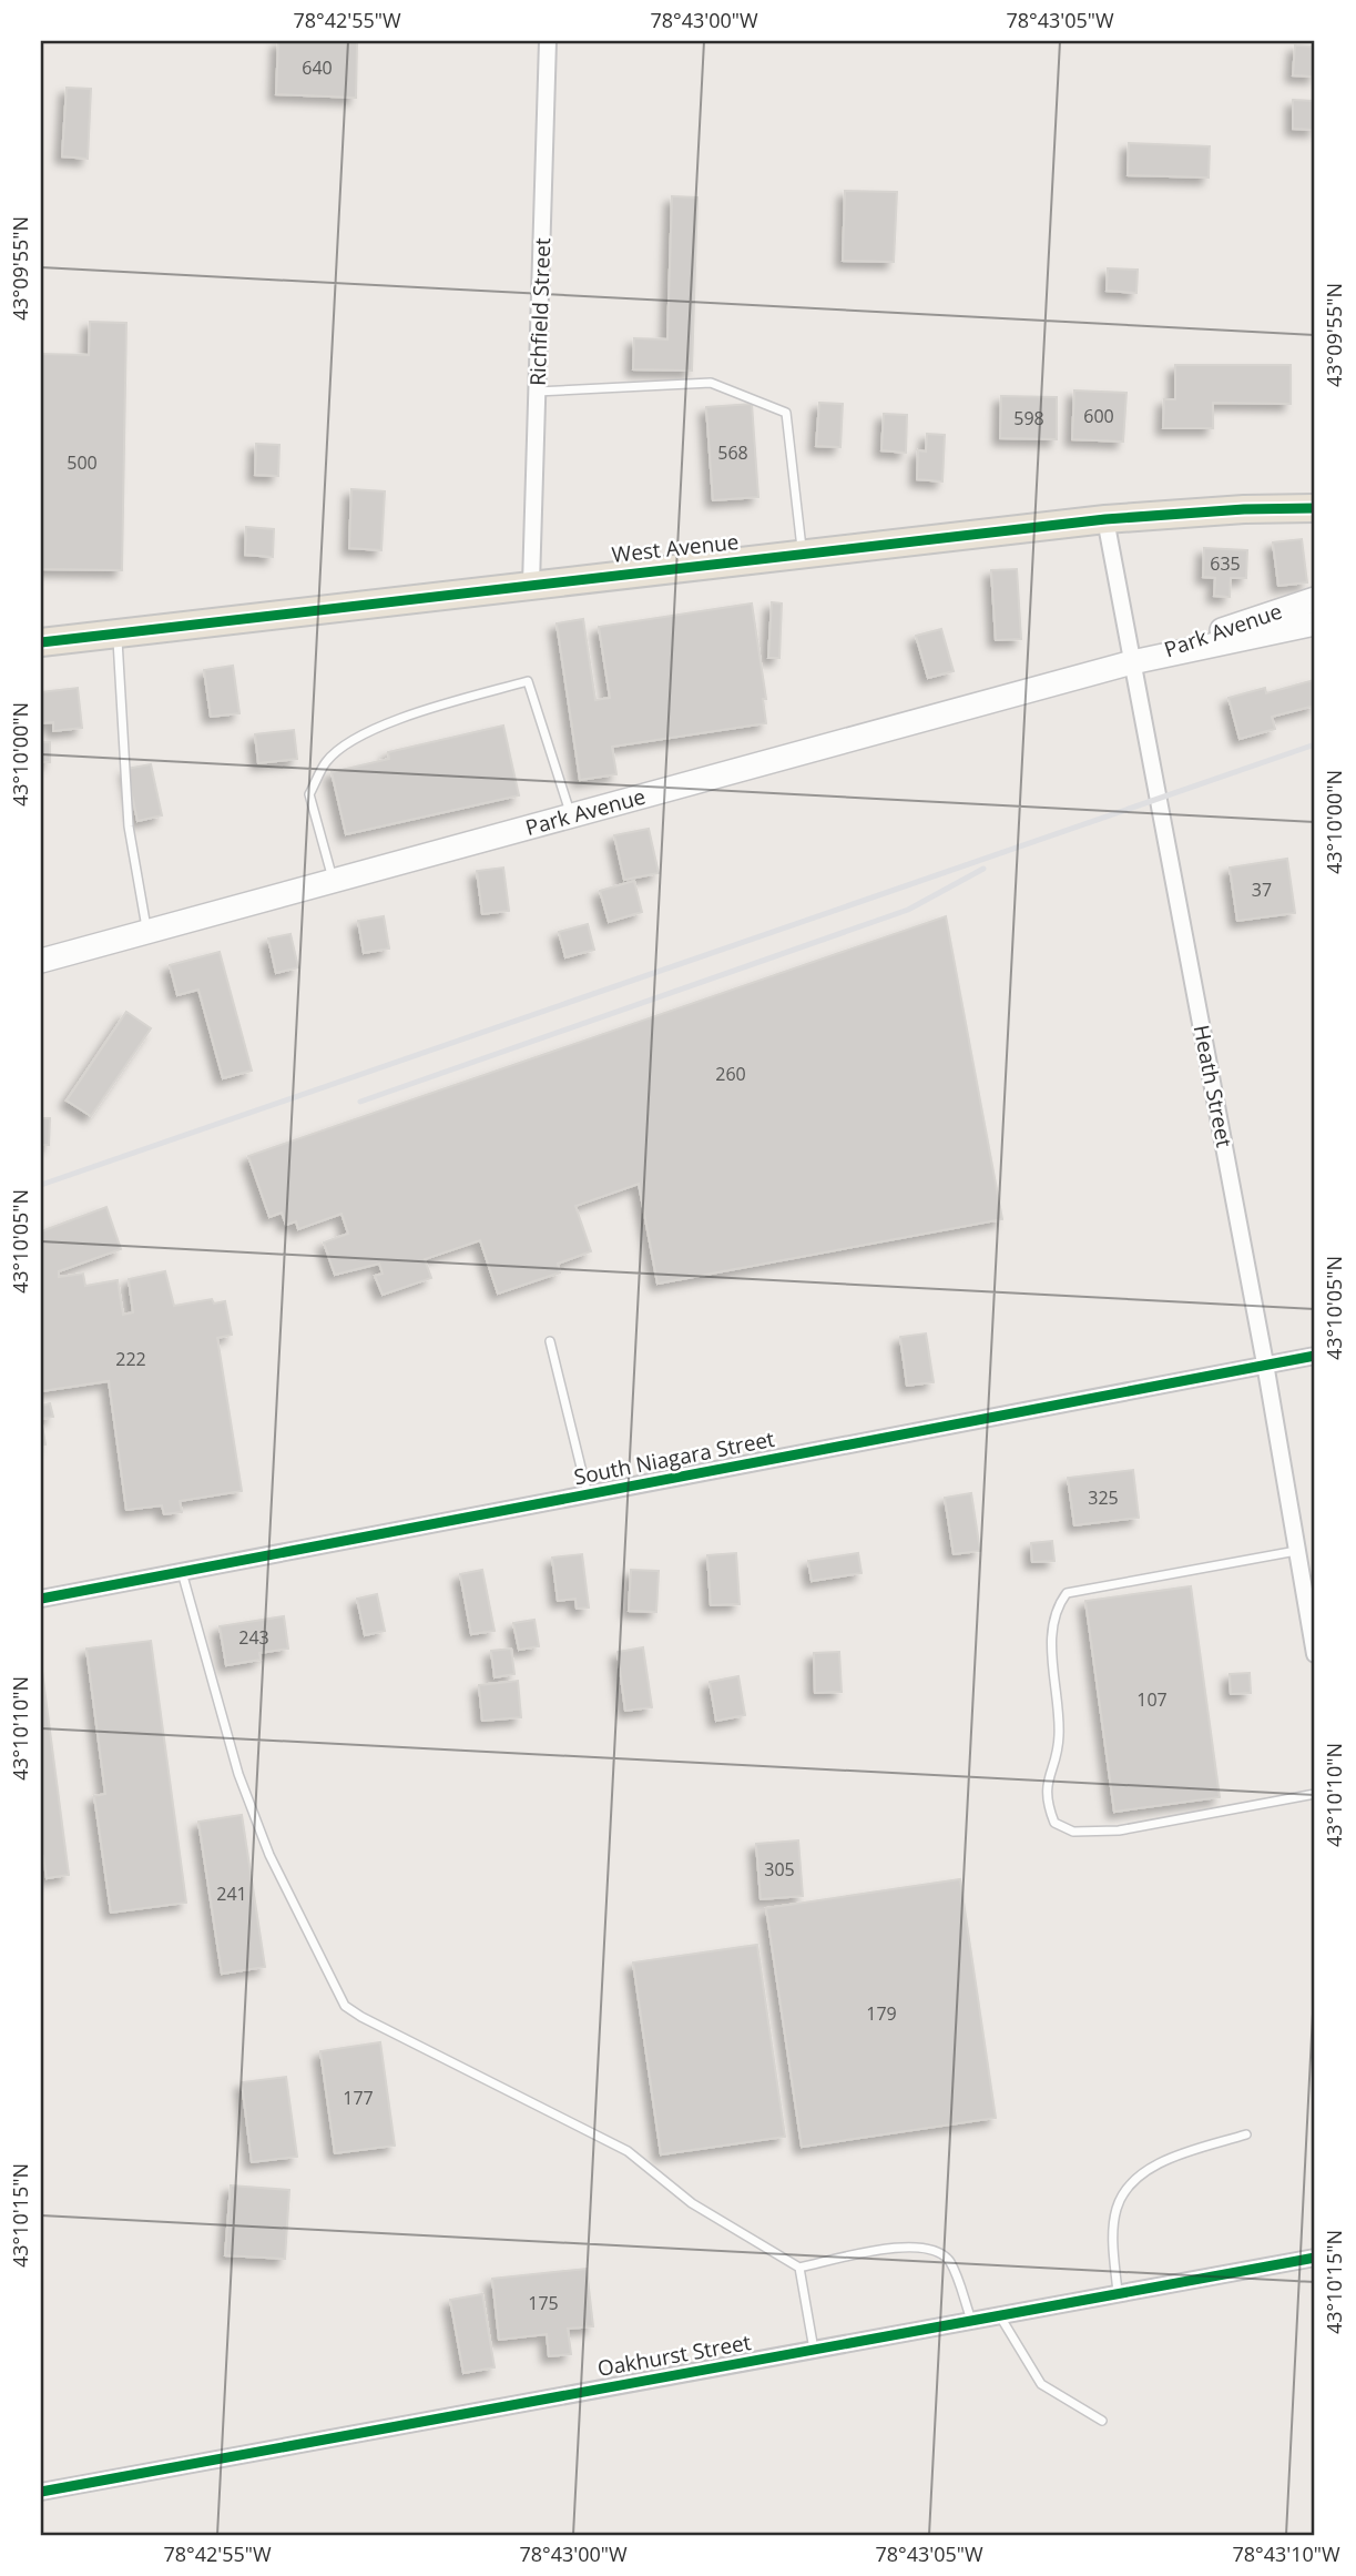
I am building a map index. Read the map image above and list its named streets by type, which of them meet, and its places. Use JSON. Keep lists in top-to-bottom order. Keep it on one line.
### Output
{"streets":{"highway":["West Avenue"],"main road":["Park Avenue"],"street":["Richfield Street","Heath Street","South Niagara Street","Oakhurst Street"]},"crossings":[["Richfield Street","West Avenue"],["West Avenue","Heath Street"],["Park Avenue","Heath Street"],["Heath Street","South Niagara Street"]],"house_numbers":["640","600","598","568","500","635","37","260","222","325","243","107","305","241","179","177","175"],"coordinates":["78°42'55\"W","78°43'00\"W","78°43'05\"W","43°09'55\"N","43°10'00\"N","43°10'05\"N","43°10'10\"N","43°10'15\"N","78°43'10\"W"]}
